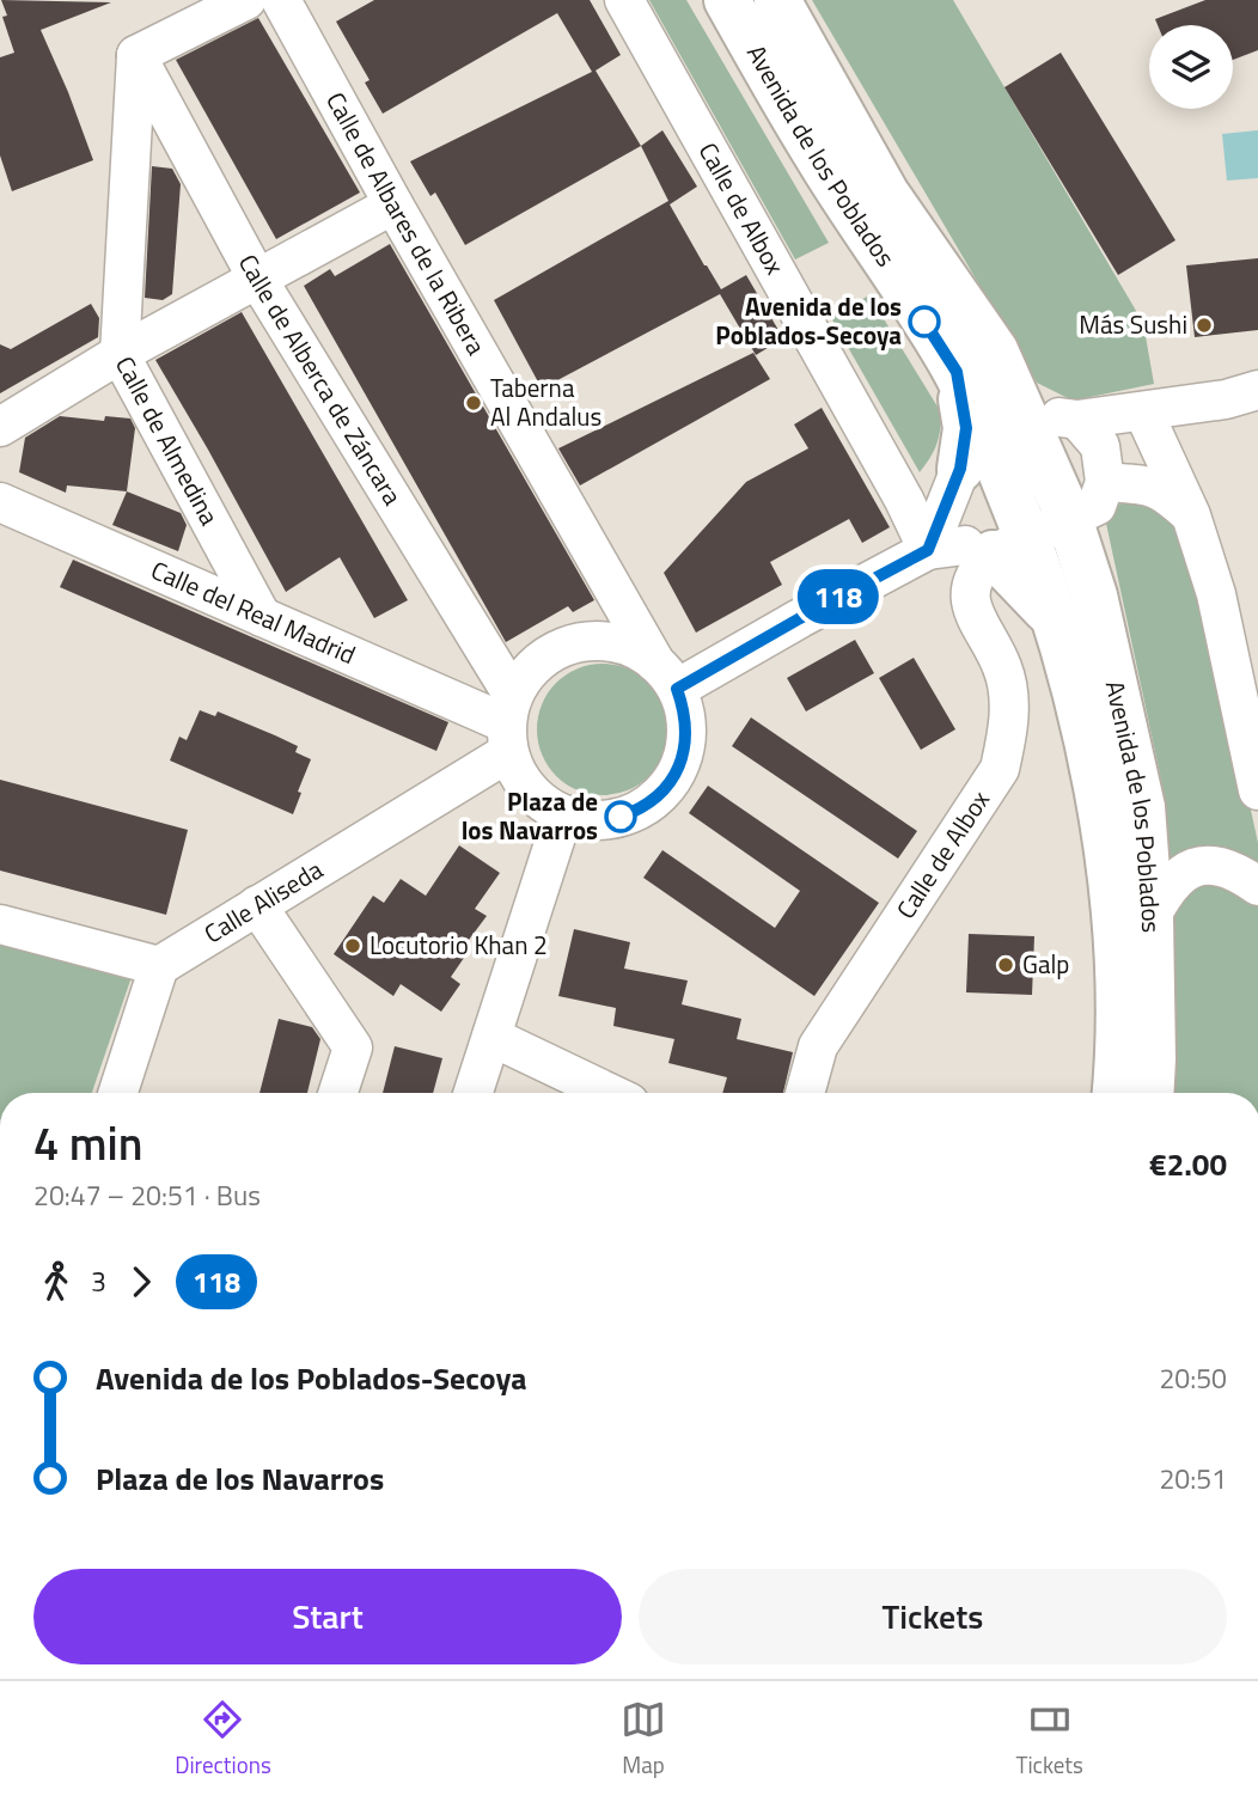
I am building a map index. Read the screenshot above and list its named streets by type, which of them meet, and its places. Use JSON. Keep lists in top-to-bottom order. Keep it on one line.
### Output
{"streets":{"main road":["Avenida de los Poblados"],"street":["Calle de Albox","Calle de Albares de la Ribera","Calle de Alberca de Záncara","Calle de Almedina","Calle del Real Madrid","Calle Aliseda"]},"crossings":[["Avenida de los Poblados","Calle de Albox"],["Calle de Albares de la Ribera","Calle de Alberca de Záncara"],["Calle de Albares de la Ribera","Calle del Real Madrid"],["Calle de Albares de la Ribera","Calle Aliseda"],["Calle de Alberca de Záncara","Calle de Almedina"],["Calle de Alberca de Záncara","Calle del Real Madrid"],["Calle de Alberca de Záncara","Calle Aliseda"],["Calle de Almedina","Calle del Real Madrid"],["Calle del Real Madrid","Calle Aliseda"]],"places":["Avenida de los Poblados-Secoya","Más Sushi","Taberna Al Andalus","Plaza de los Navarros","Locutorio Khan 2","Galp"],"lines":["bus line 118"],"page":{"on_map":"118","heading":["4 min","20:47 – 20:51 · Bus","€2.00"],"legs":["3","118"],"list":[{"name":"Avenida de los Poblados-Secoya","value":"20:50"},{"name":"Plaza de los Navarros","value":"20:51"}],"buttons":["Start","Tickets"],"tabs":["Directions","Map","Tickets"]}}
